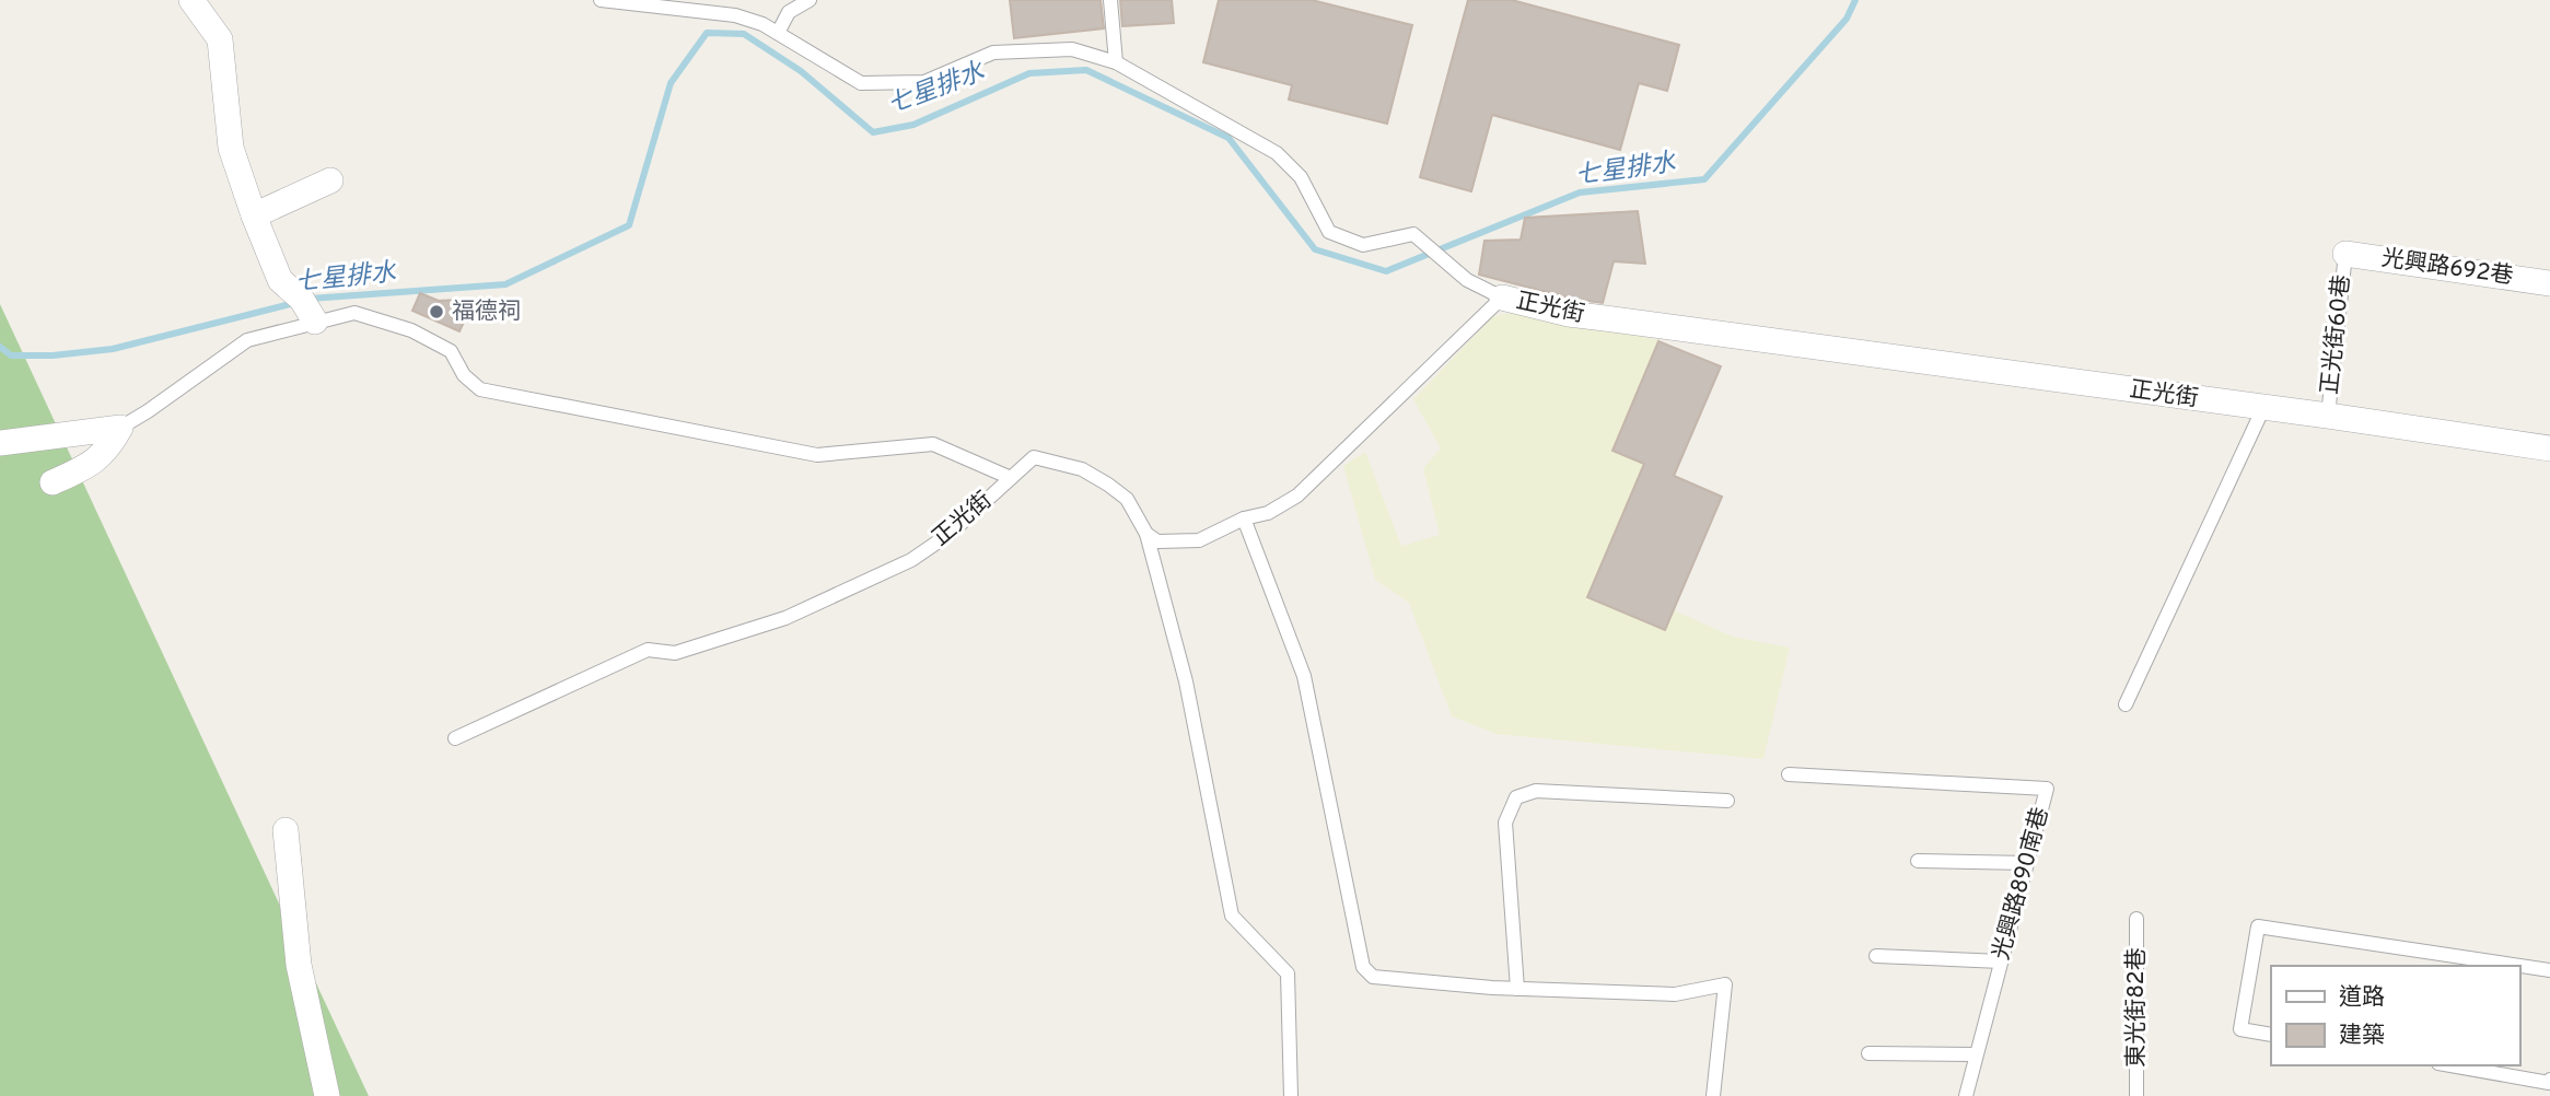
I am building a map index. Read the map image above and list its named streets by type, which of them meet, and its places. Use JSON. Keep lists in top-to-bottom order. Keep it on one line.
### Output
{"streets":{"street":["光興路692巷","正光街"],"lane":["正光街60巷","光興路890南巷","東光街82巷"]},"crossings":[["光興路692巷","正光街60巷"],["正光街","正光街60巷"]],"water":["七星排水"],"places":["福德祠"],"legend":["道路","建築"]}
